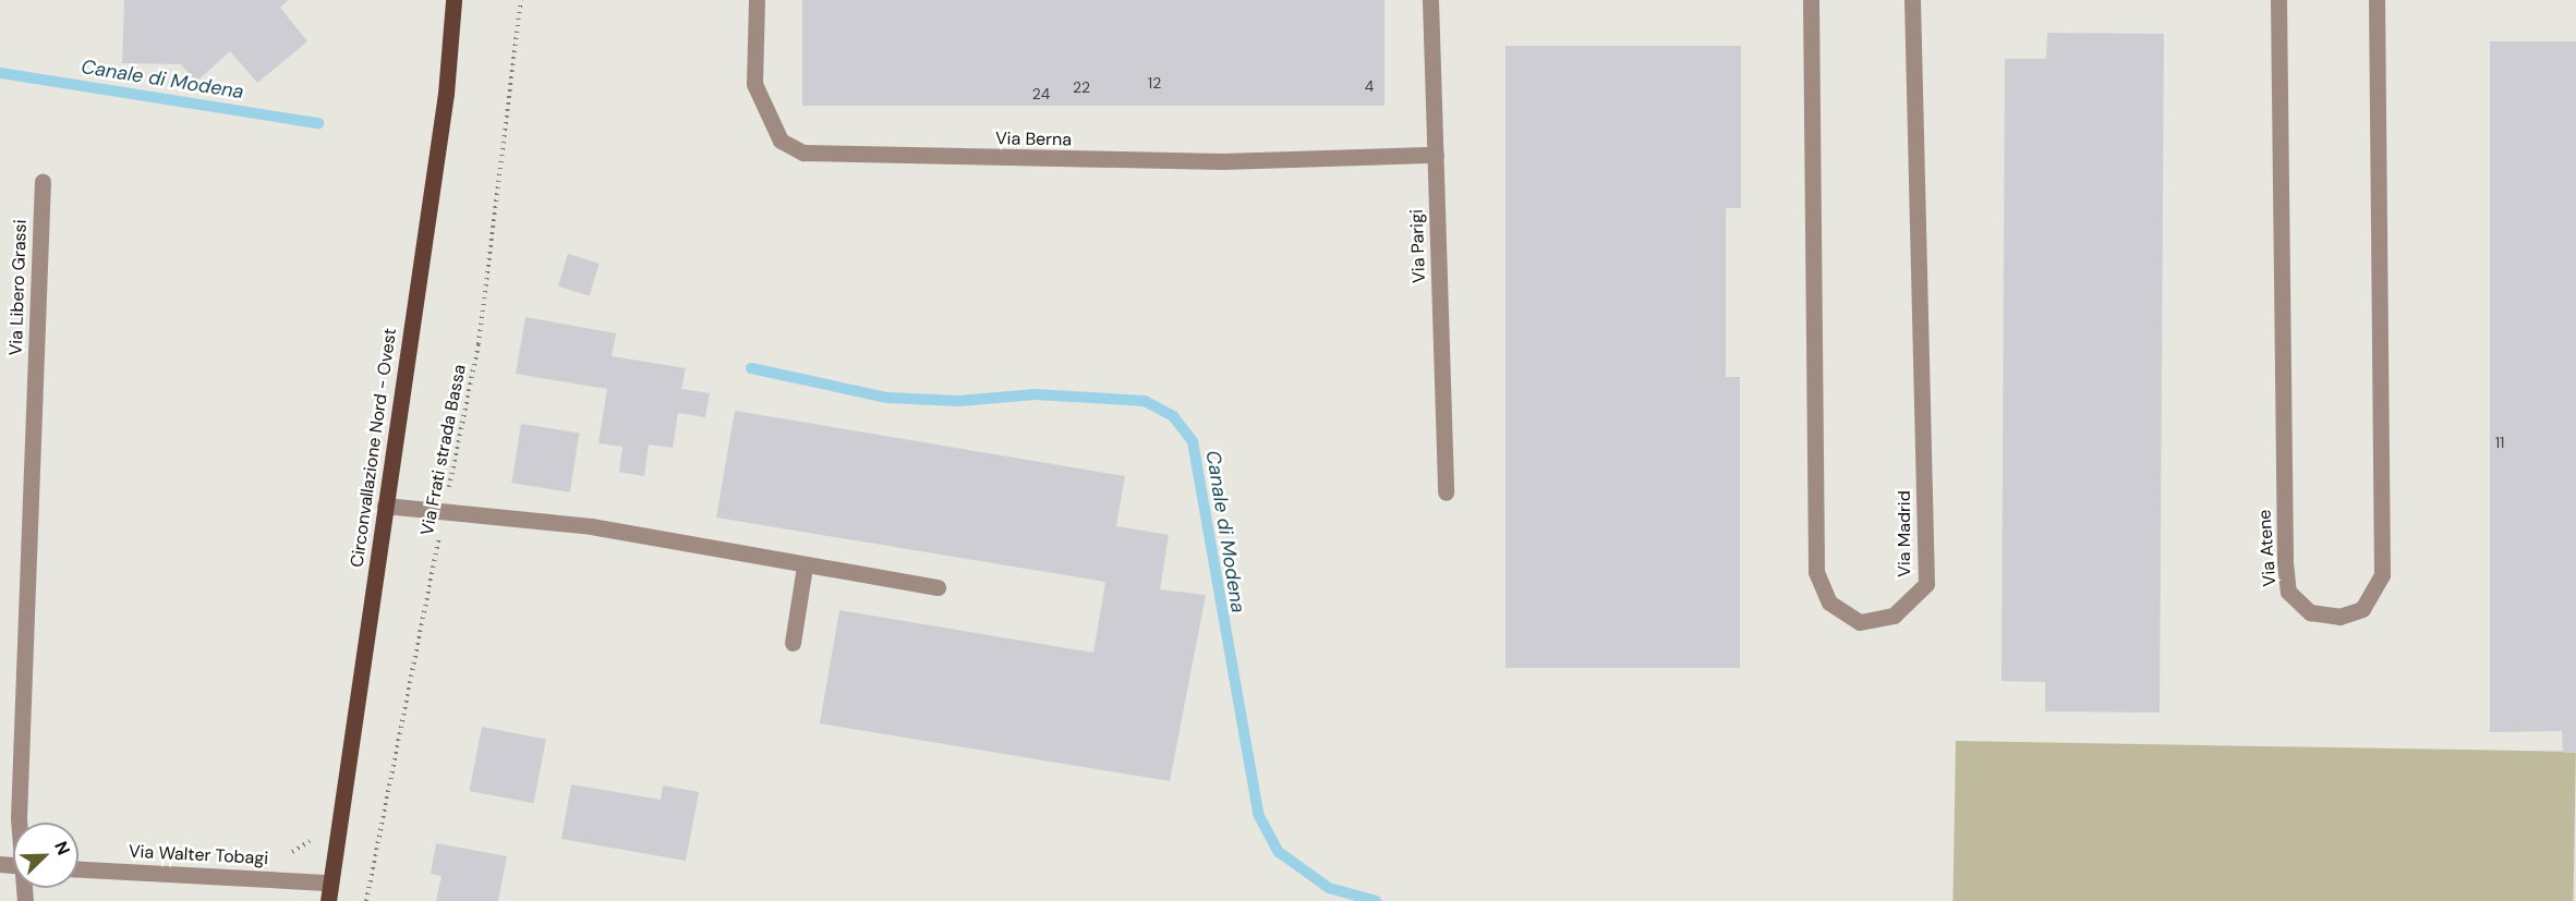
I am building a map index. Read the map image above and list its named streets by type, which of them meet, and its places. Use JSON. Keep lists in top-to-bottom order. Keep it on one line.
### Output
{"streets":{"main road":["Circonvallazione Nord - Ovest"],"street":["Via Berna","Via Parigi","Via Libero Grassi","Via Madrid","Via Atene","Via Walter Tobagi"],"path":["Via Frati strada Bassa"]},"crossings":[["Via Berna","Via Parigi"],["Circonvallazione Nord - Ovest","Via Walter Tobagi"]],"water":["Canale di Modena"],"house_numbers":["12","4","22","24","11"],"north":"top right"}
